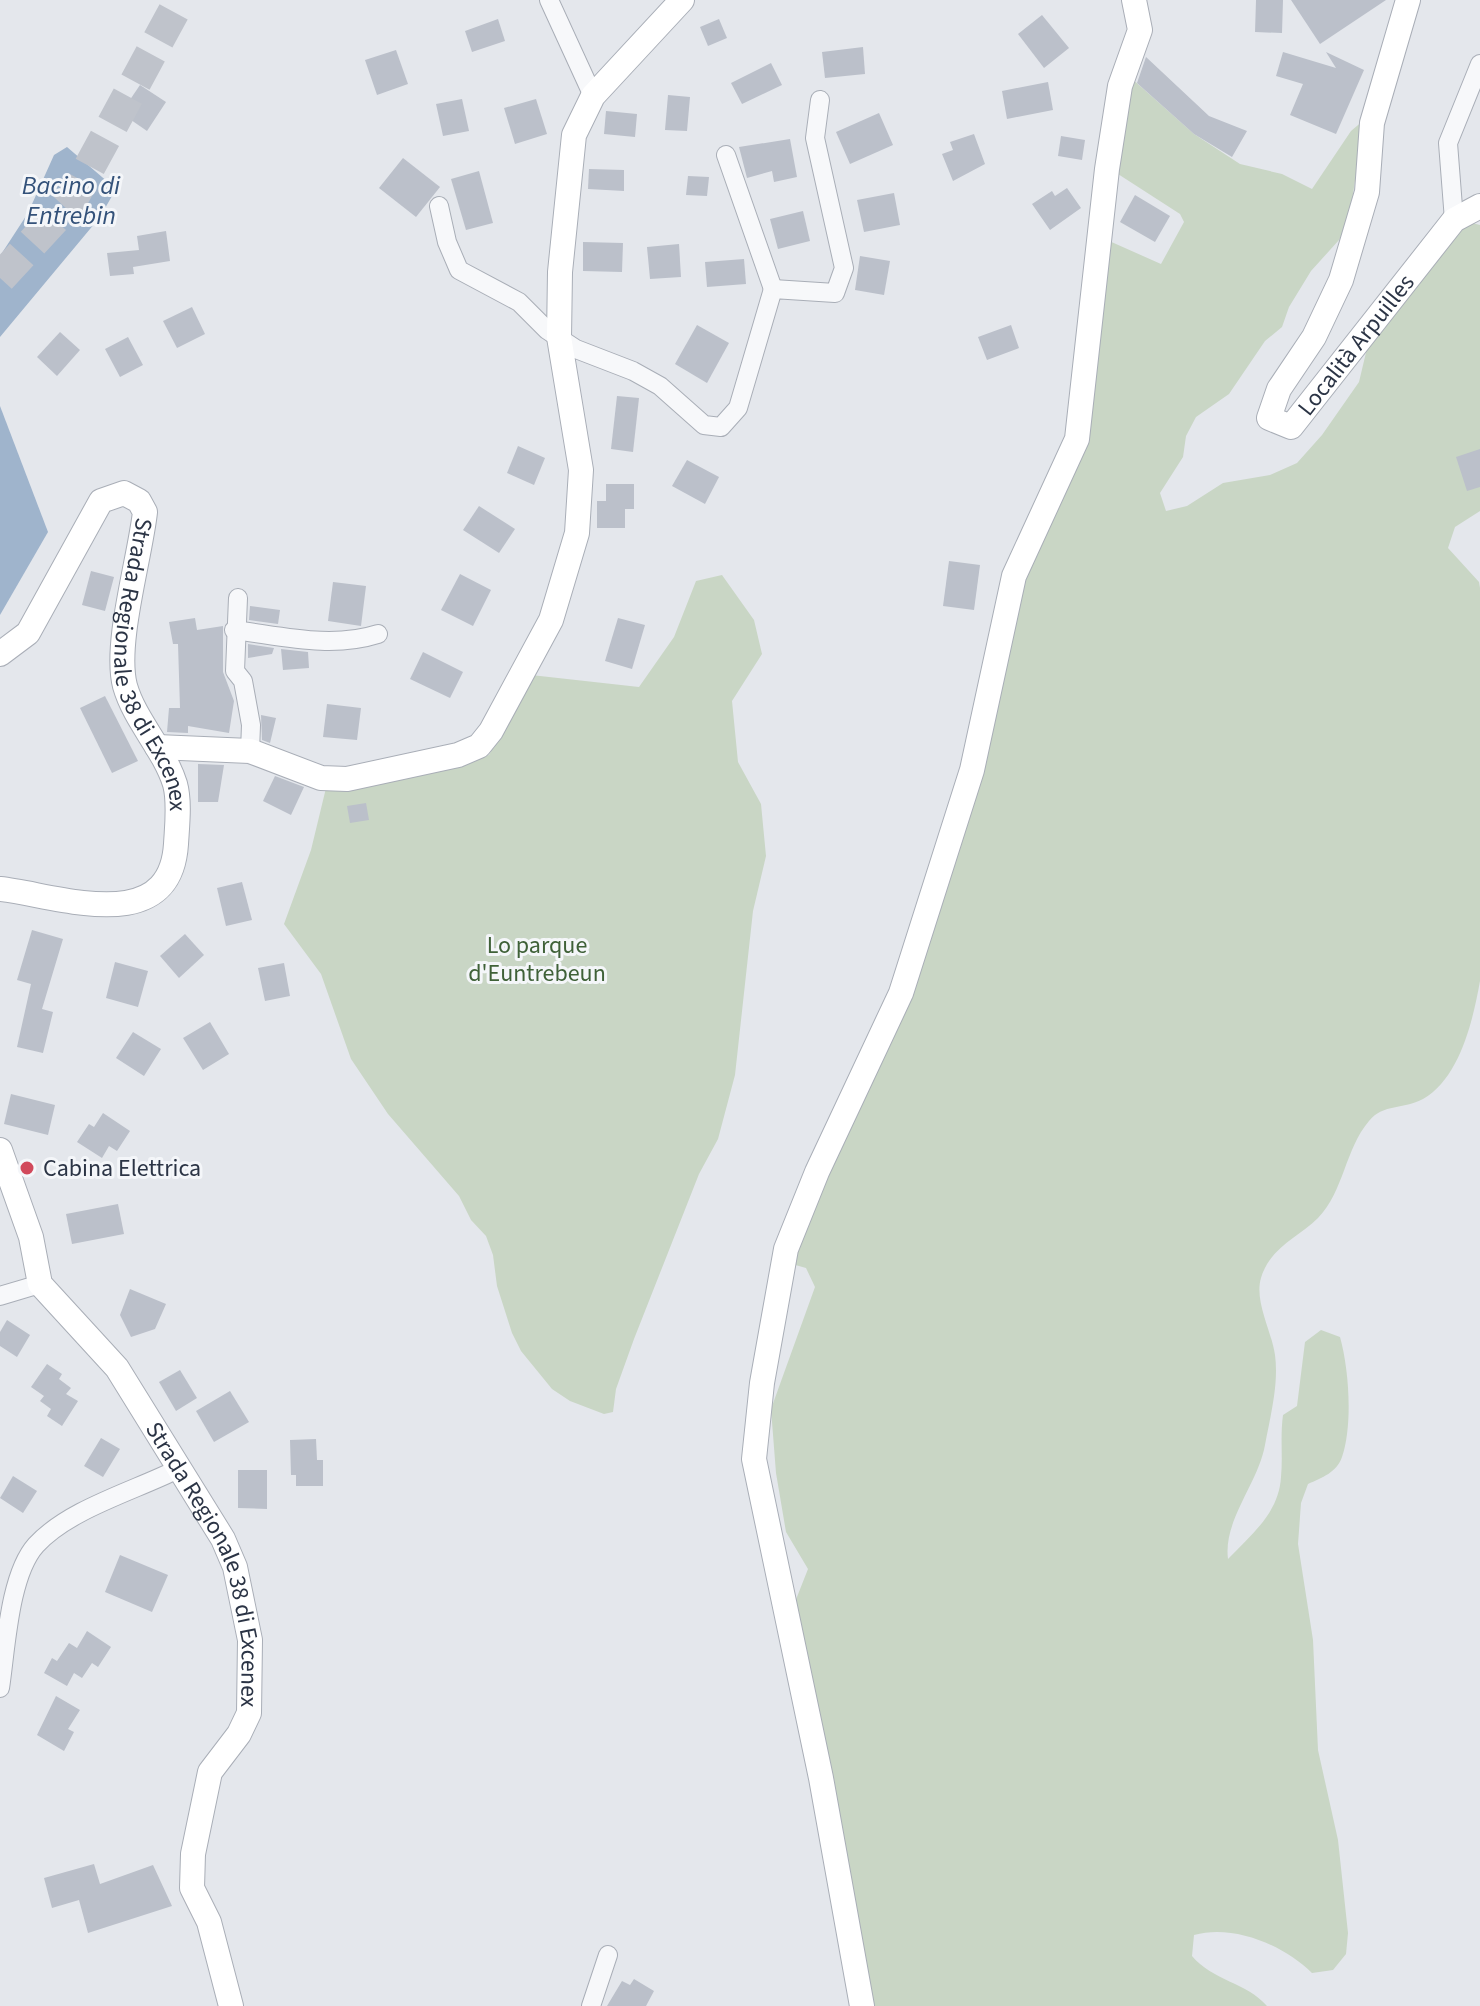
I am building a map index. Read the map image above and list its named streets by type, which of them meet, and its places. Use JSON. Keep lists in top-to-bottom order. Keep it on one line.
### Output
{"streets":{"street":["Località Arpuilles","Strada Regionale 38 di Excenex"]},"water":["Bacino di Entrebin"],"parks":["Lo parque d'Euntrebeun"],"places":["Cabina Elettrica"]}
